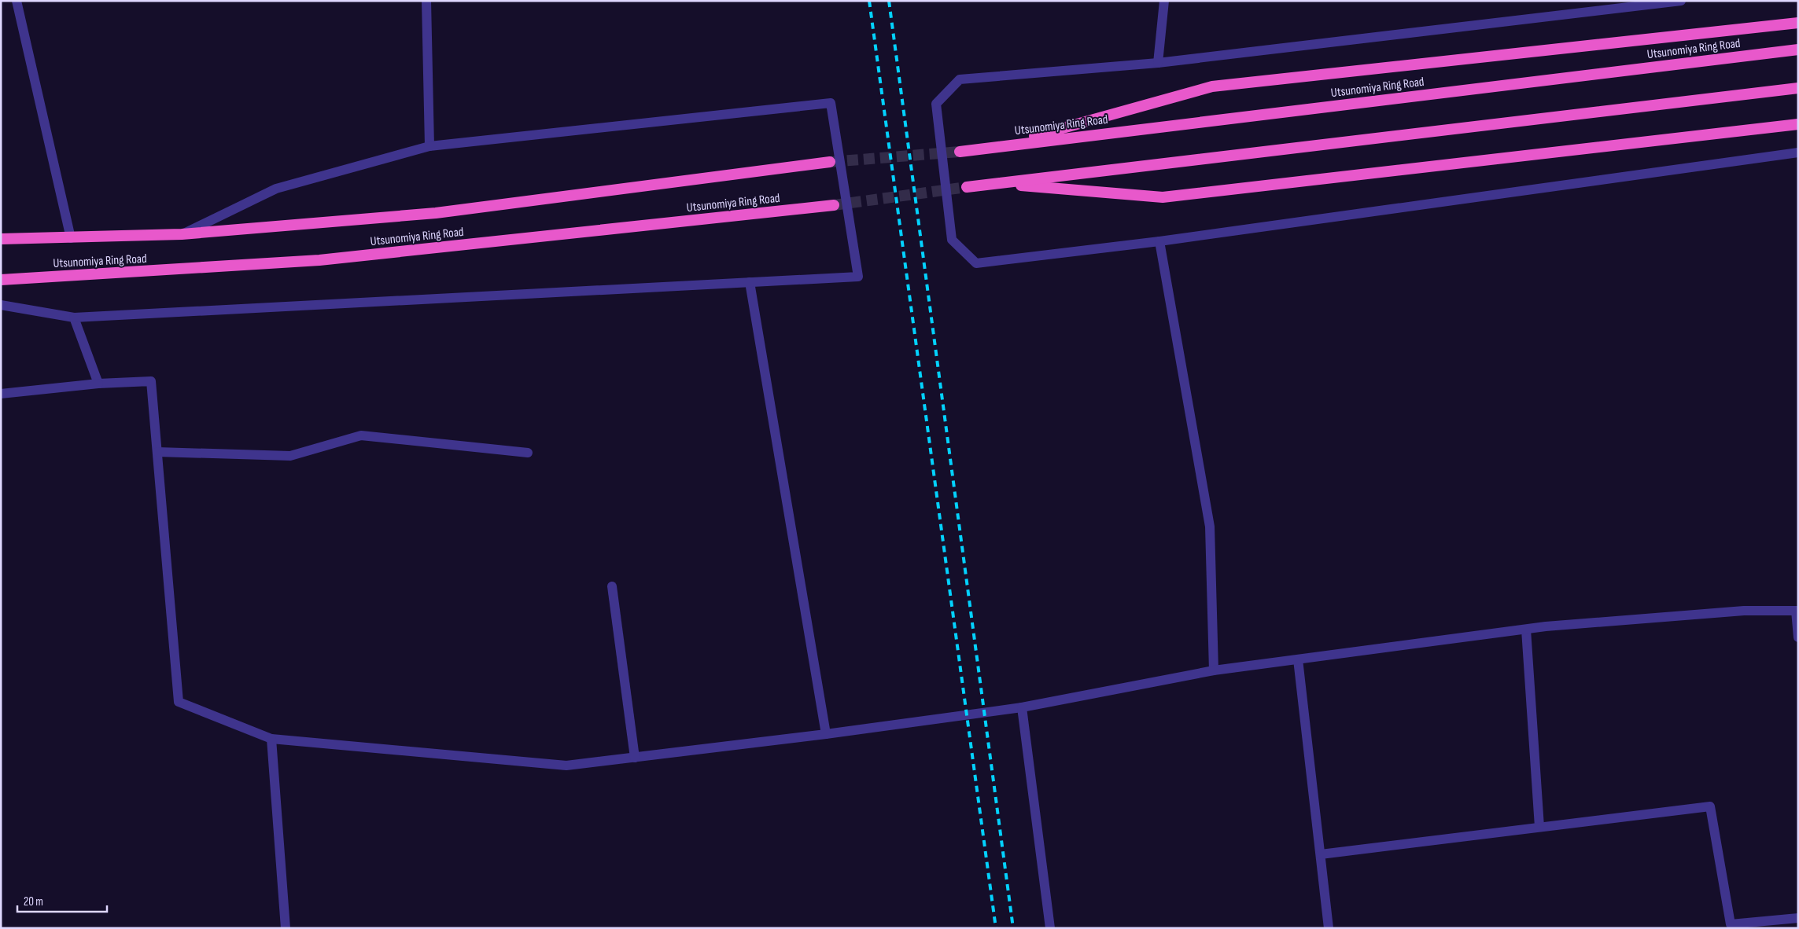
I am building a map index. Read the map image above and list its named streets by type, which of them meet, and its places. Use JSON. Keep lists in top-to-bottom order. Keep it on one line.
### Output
{"streets":{"highway":["Utsunomiya Ring Road"]},"scale_bar":"20 m"}
